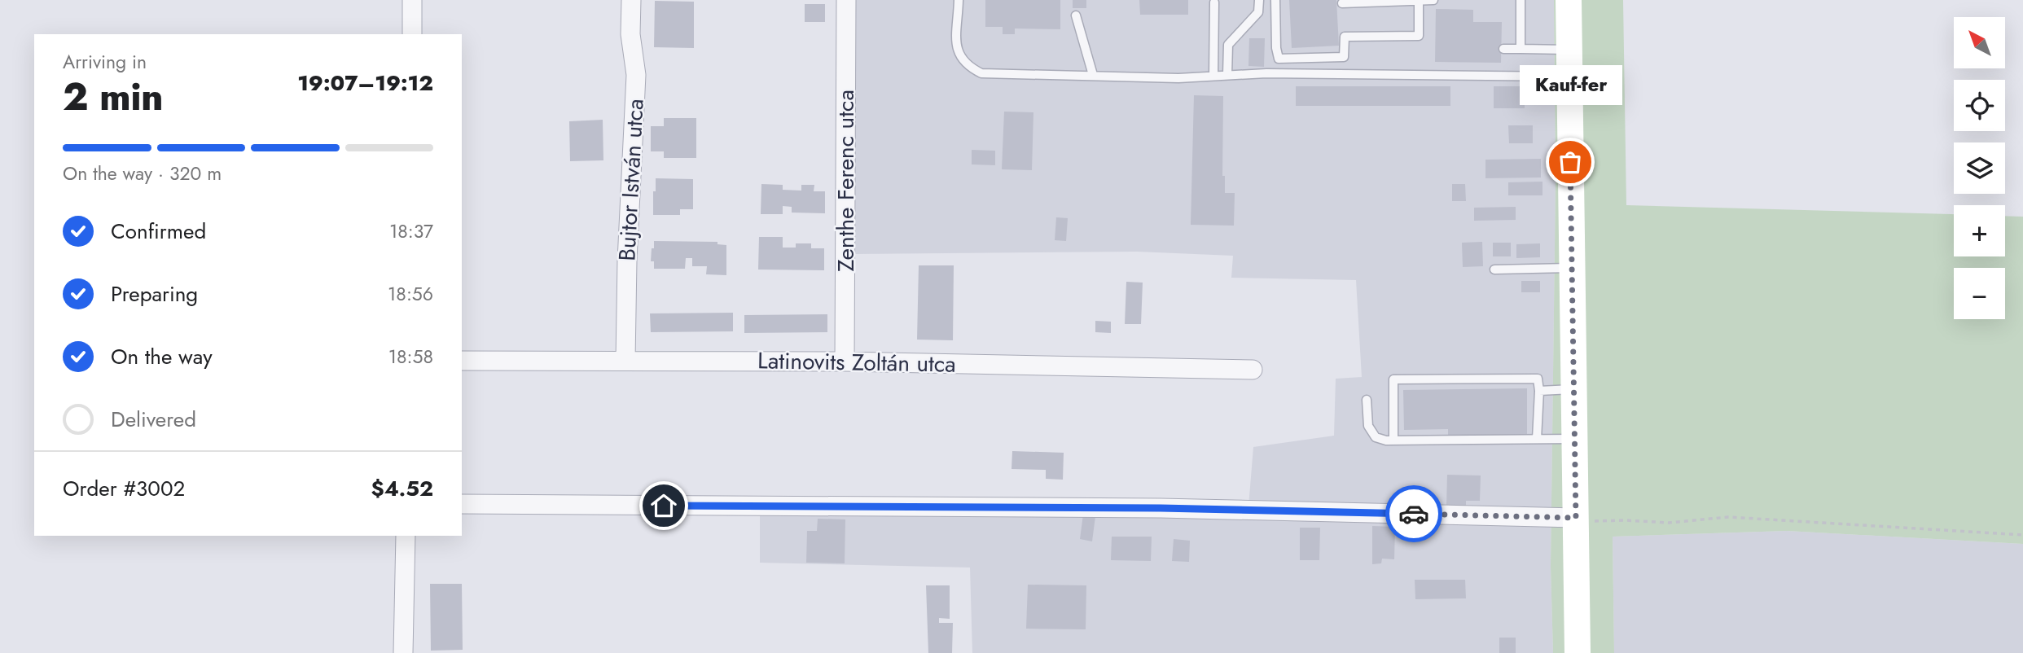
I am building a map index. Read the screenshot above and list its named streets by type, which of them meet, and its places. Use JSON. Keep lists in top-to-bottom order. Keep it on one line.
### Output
{"streets":{"street":["Bujtor István utca","Zenthe Ferenc utca","Latinovits Zoltán utca"]},"crossings":[["Bujtor István utca","Latinovits Zoltán utca"],["Zenthe Ferenc utca","Latinovits Zoltán utca"]],"places":["Kauf-fer"],"north":"top left","page":{"map_buttons":["+","−"],"heading":["2 min","Arriving in","19:07–19:12"],"panel":["Order #3002","$4.52"],"bubble":"Kauf-fer","bar":"On the way · 320 m","list":[["Confirmed","18:37"],["Preparing","18:56"],["On the way","18:58"],"Delivered"]}}
